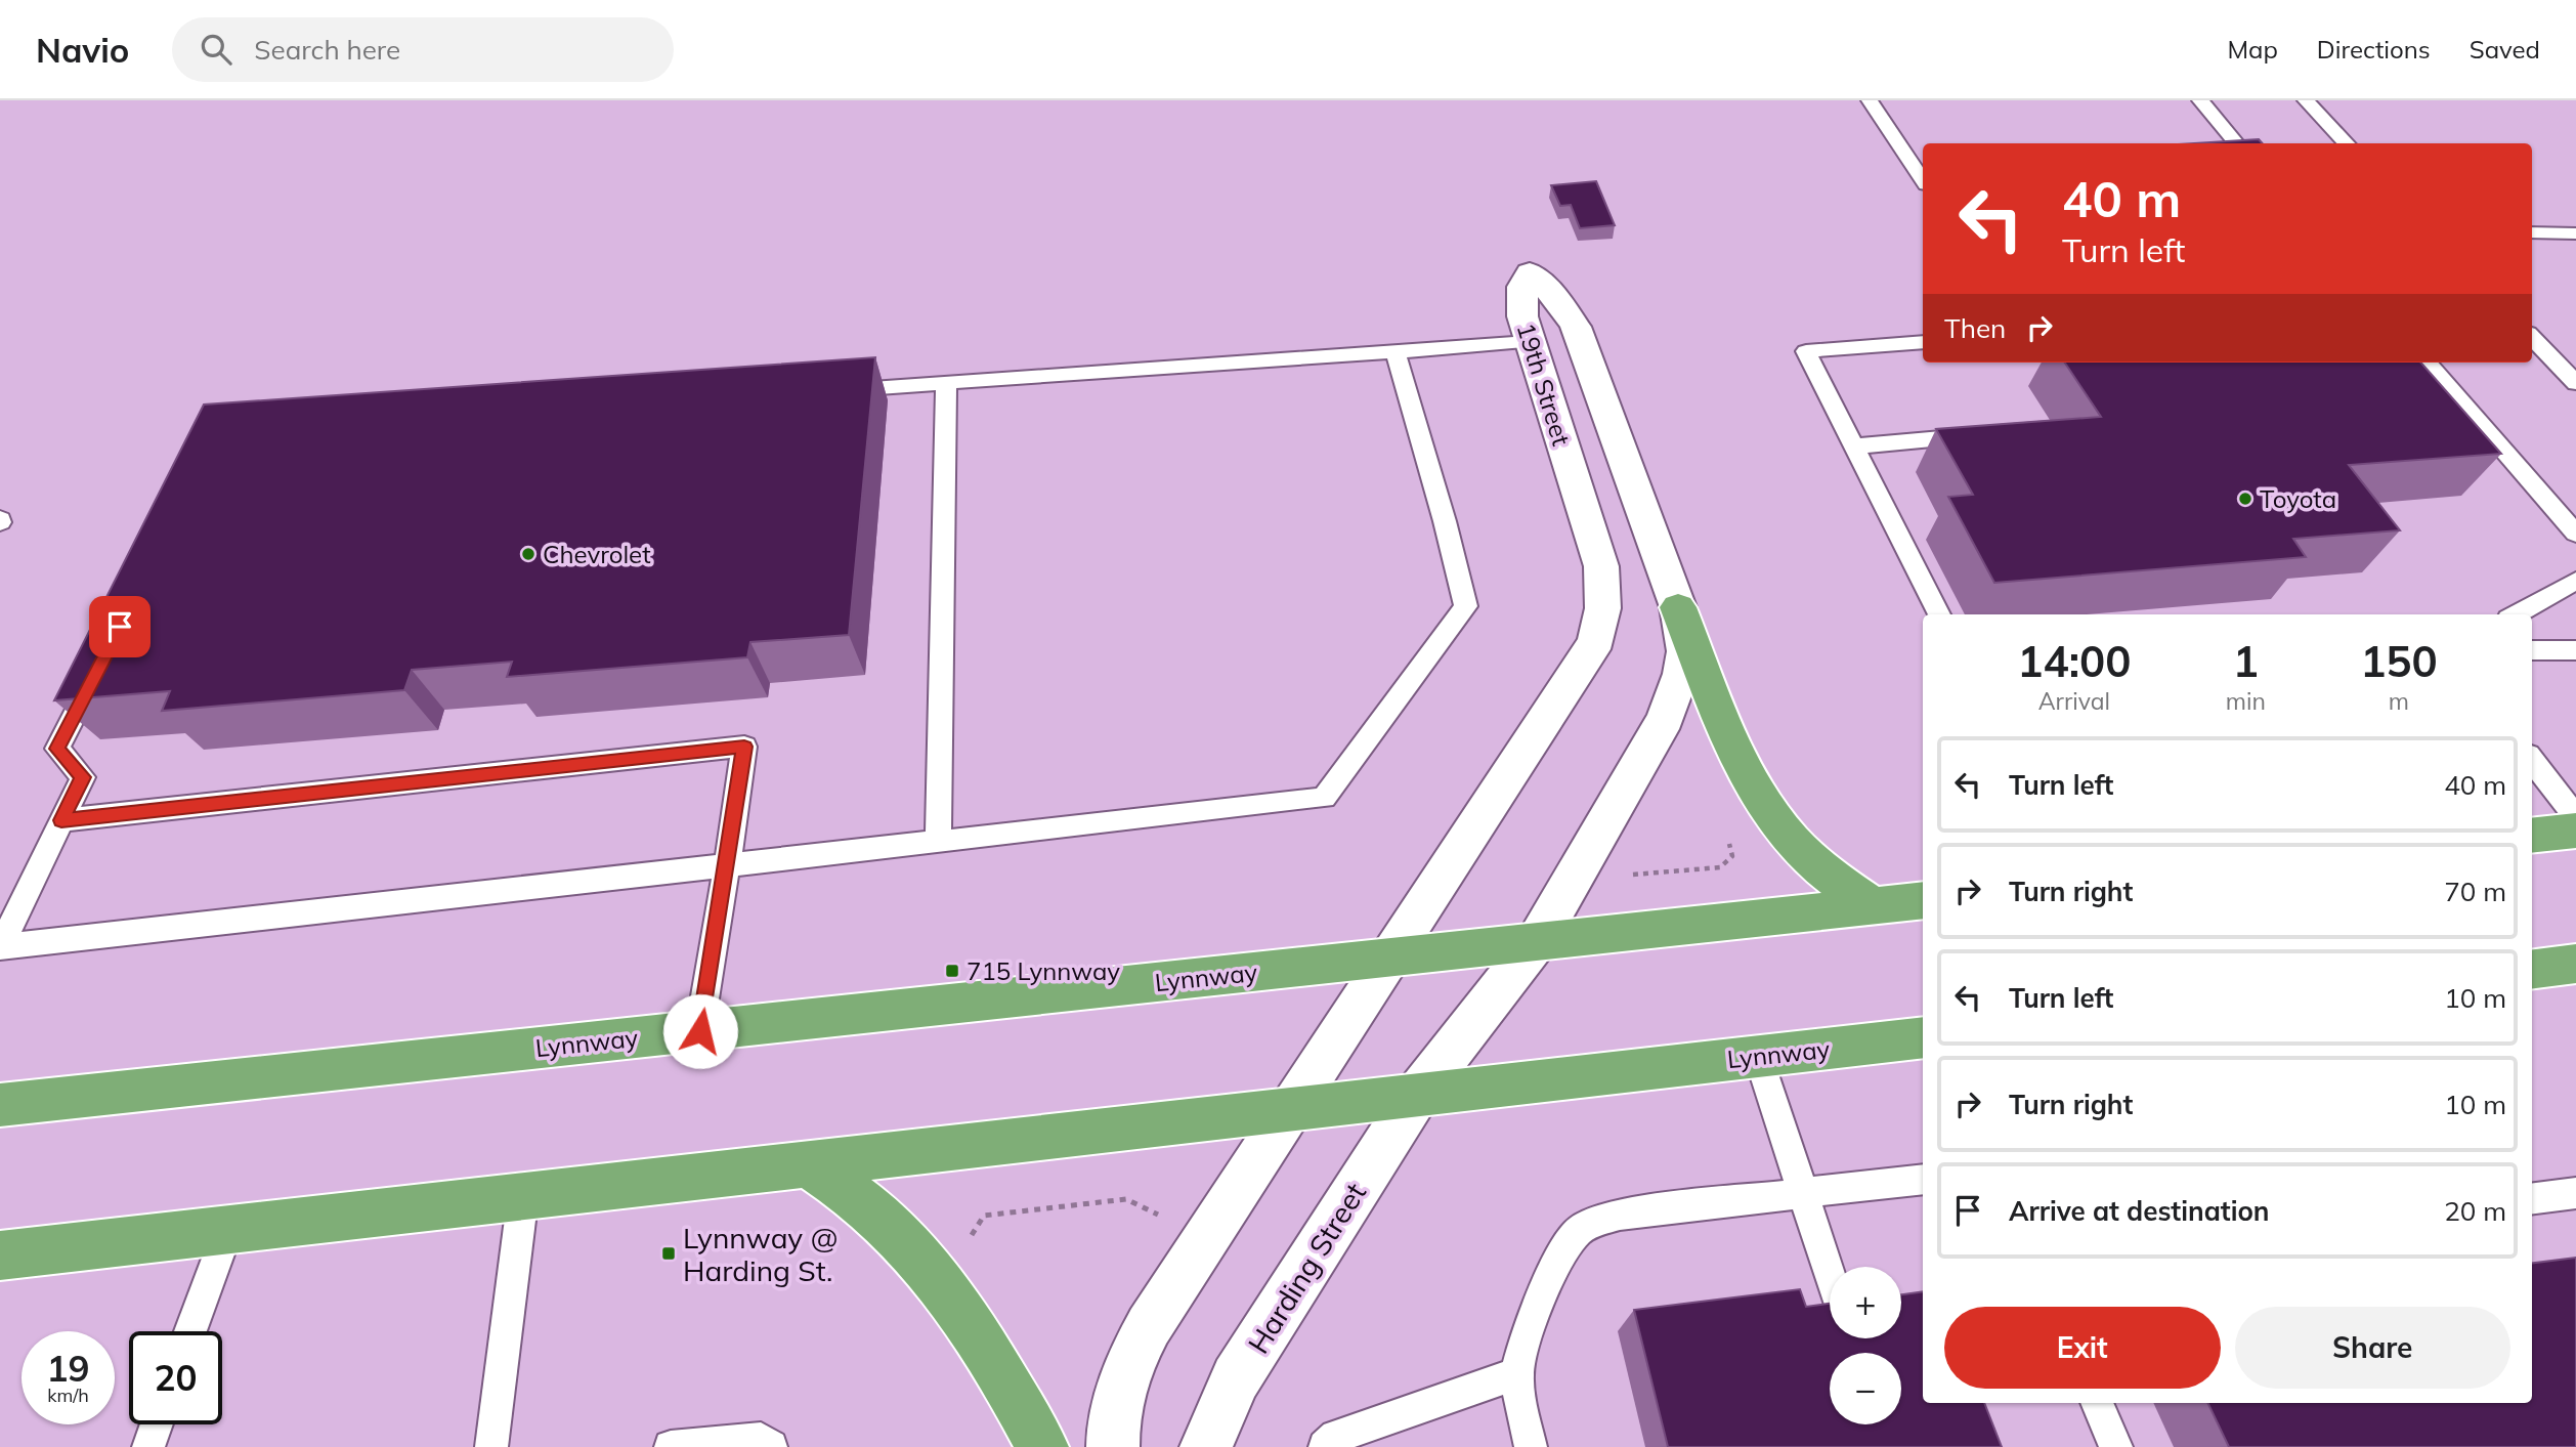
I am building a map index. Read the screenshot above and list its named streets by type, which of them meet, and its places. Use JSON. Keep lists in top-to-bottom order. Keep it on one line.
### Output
{"streets":{"highway":["Lynnway"],"street":["19th Street","Harding Street"]},"crossings":[["19th Street","Lynnway"],["Lynnway","Harding Street"]],"places":{"other":["Toyota","Chevrolet"],"transit":["715 Lynnway","Lynnway @ Harding St."]},"page":{"header":"Navio","search":"Search here","nav":["Map","Directions","Saved"],"turn":["40 m","Turn left"],"then":"Then","eta":["14:00","Arrival","1","min","150","m"],"list":[{"name":"Turn left","value":"40 m"},{"name":"Turn right","value":"70 m"},{"name":"Turn left","value":"10 m"},{"name":"Turn right","value":"10 m"},{"name":"Arrive at destination","value":"20 m"}],"map_buttons":["+","−"],"buttons":["Exit","Share"],"speed":"19 km/h","limit":"20"}}
